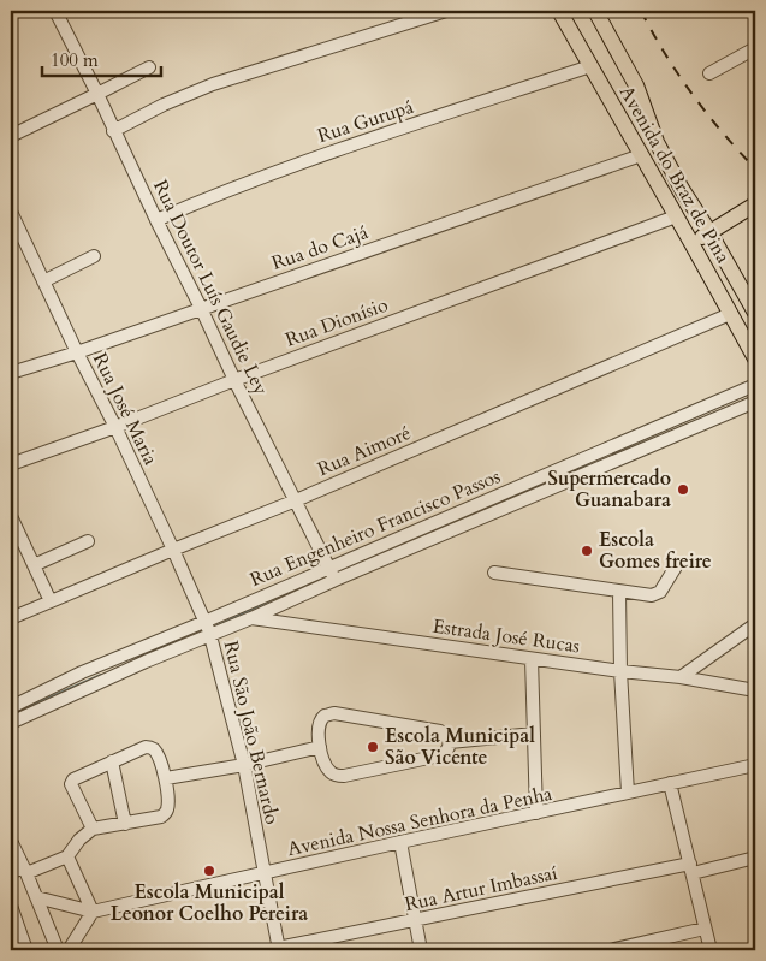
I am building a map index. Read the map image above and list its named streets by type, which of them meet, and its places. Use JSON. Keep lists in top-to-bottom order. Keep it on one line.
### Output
{"streets":{"main road":["Avenida do Braz de Pina"],"street":["Rua Gurupá","Rua do Cajá","Rua Doutor Luís Gaudie Ley","Rua Dionísio","Rua José Maria","Rua Aimoré","Rua Engenheiro Francisco Passos","Estrada José Rucas","Rua São João Bernardo","Avenida Nossa Senhora da Penha","Rua Artur Imbassaí"]},"crossings":[["Rua Gurupá","Avenida do Braz de Pina"],["Rua Gurupá","Rua Doutor Luís Gaudie Ley"],["Avenida do Braz de Pina","Rua do Cajá"],["Avenida do Braz de Pina","Rua Dionísio"],["Avenida do Braz de Pina","Rua Aimoré"],["Rua do Cajá","Rua Doutor Luís Gaudie Ley"],["Rua do Cajá","Rua José Maria"],["Rua Doutor Luís Gaudie Ley","Rua Dionísio"],["Rua Doutor Luís Gaudie Ley","Rua Aimoré"],["Rua Doutor Luís Gaudie Ley","Rua Engenheiro Francisco Passos"],["Rua Dionísio","Rua José Maria"],["Rua José Maria","Rua Aimoré"],["Rua José Maria","Rua Engenheiro Francisco Passos"],["Rua José Maria","Rua São João Bernardo"],["Rua Engenheiro Francisco Passos","Estrada José Rucas"],["Rua Engenheiro Francisco Passos","Rua São João Bernardo"],["Rua São João Bernardo","Avenida Nossa Senhora da Penha"],["Rua São João Bernardo","Rua Artur Imbassaí"]],"places":["Supermercado Guanabara","Escola Gomes freire","Escola Municipal São Vicente","Escola Municipal Leonor Coelho Pereira"],"scale_bar":"100 m"}
